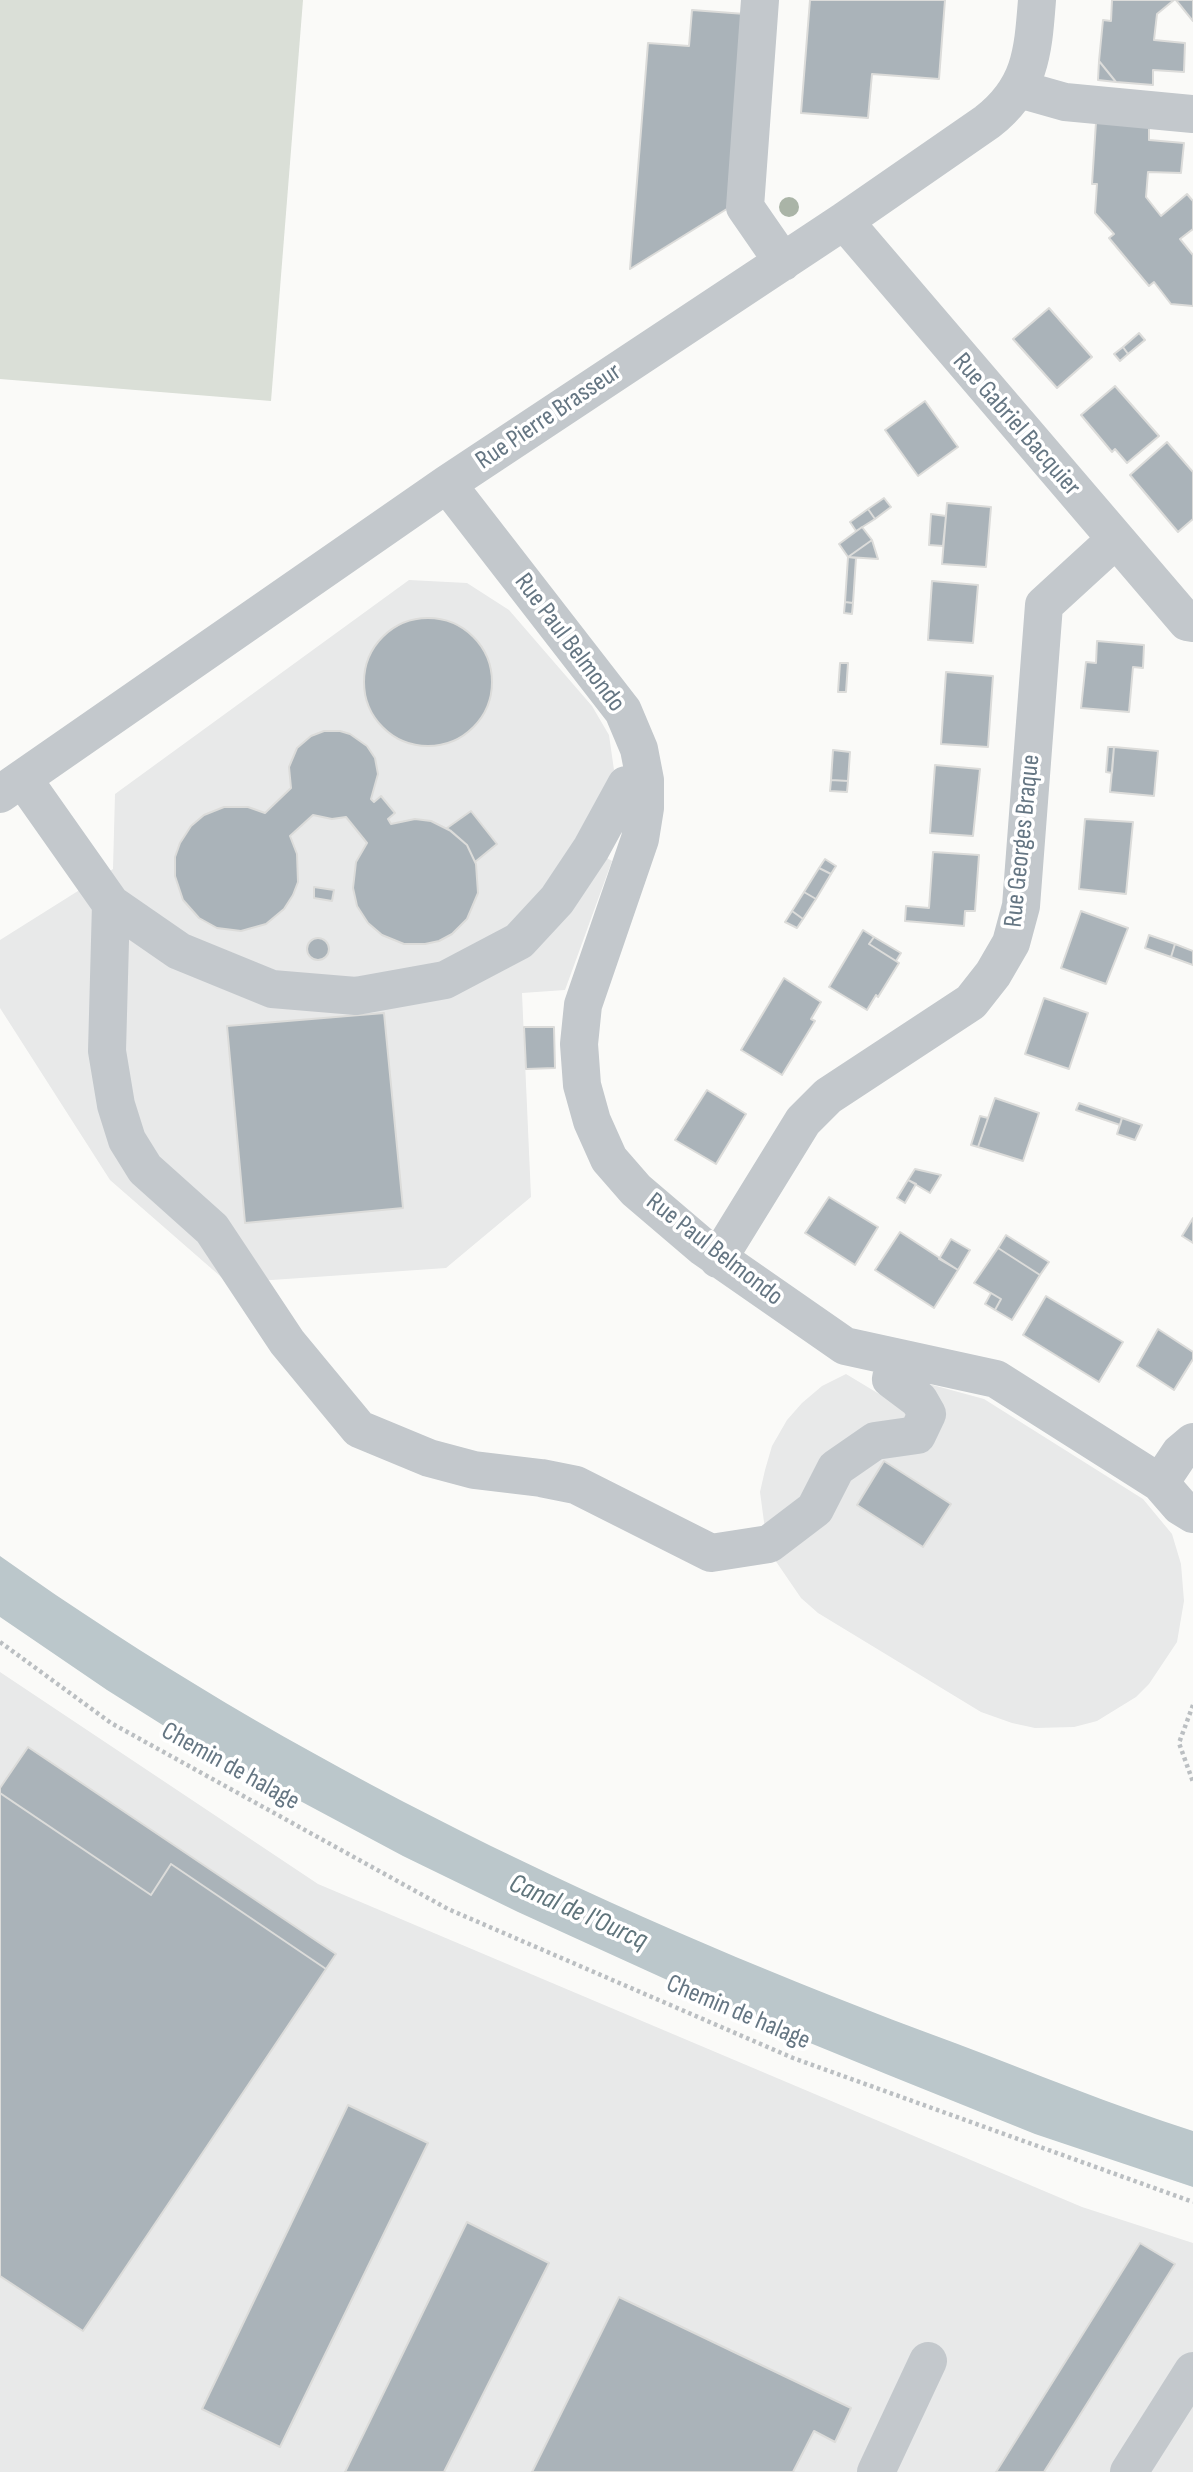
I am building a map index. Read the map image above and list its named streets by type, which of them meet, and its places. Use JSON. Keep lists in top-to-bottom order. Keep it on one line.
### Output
{"streets":{"street":["Rue Pierre Brasseur","Rue Gabriel Bacquier","Rue Paul Belmondo","Rue Georges Braque"],"path":["Chemin de halage"]},"crossings":[["Rue Pierre Brasseur","Rue Gabriel Bacquier"],["Rue Pierre Brasseur","Rue Paul Belmondo"],["Rue Gabriel Bacquier","Rue Georges Braque"],["Rue Paul Belmondo","Rue Georges Braque"]],"water":["Canal de l'Ourcq"]}
